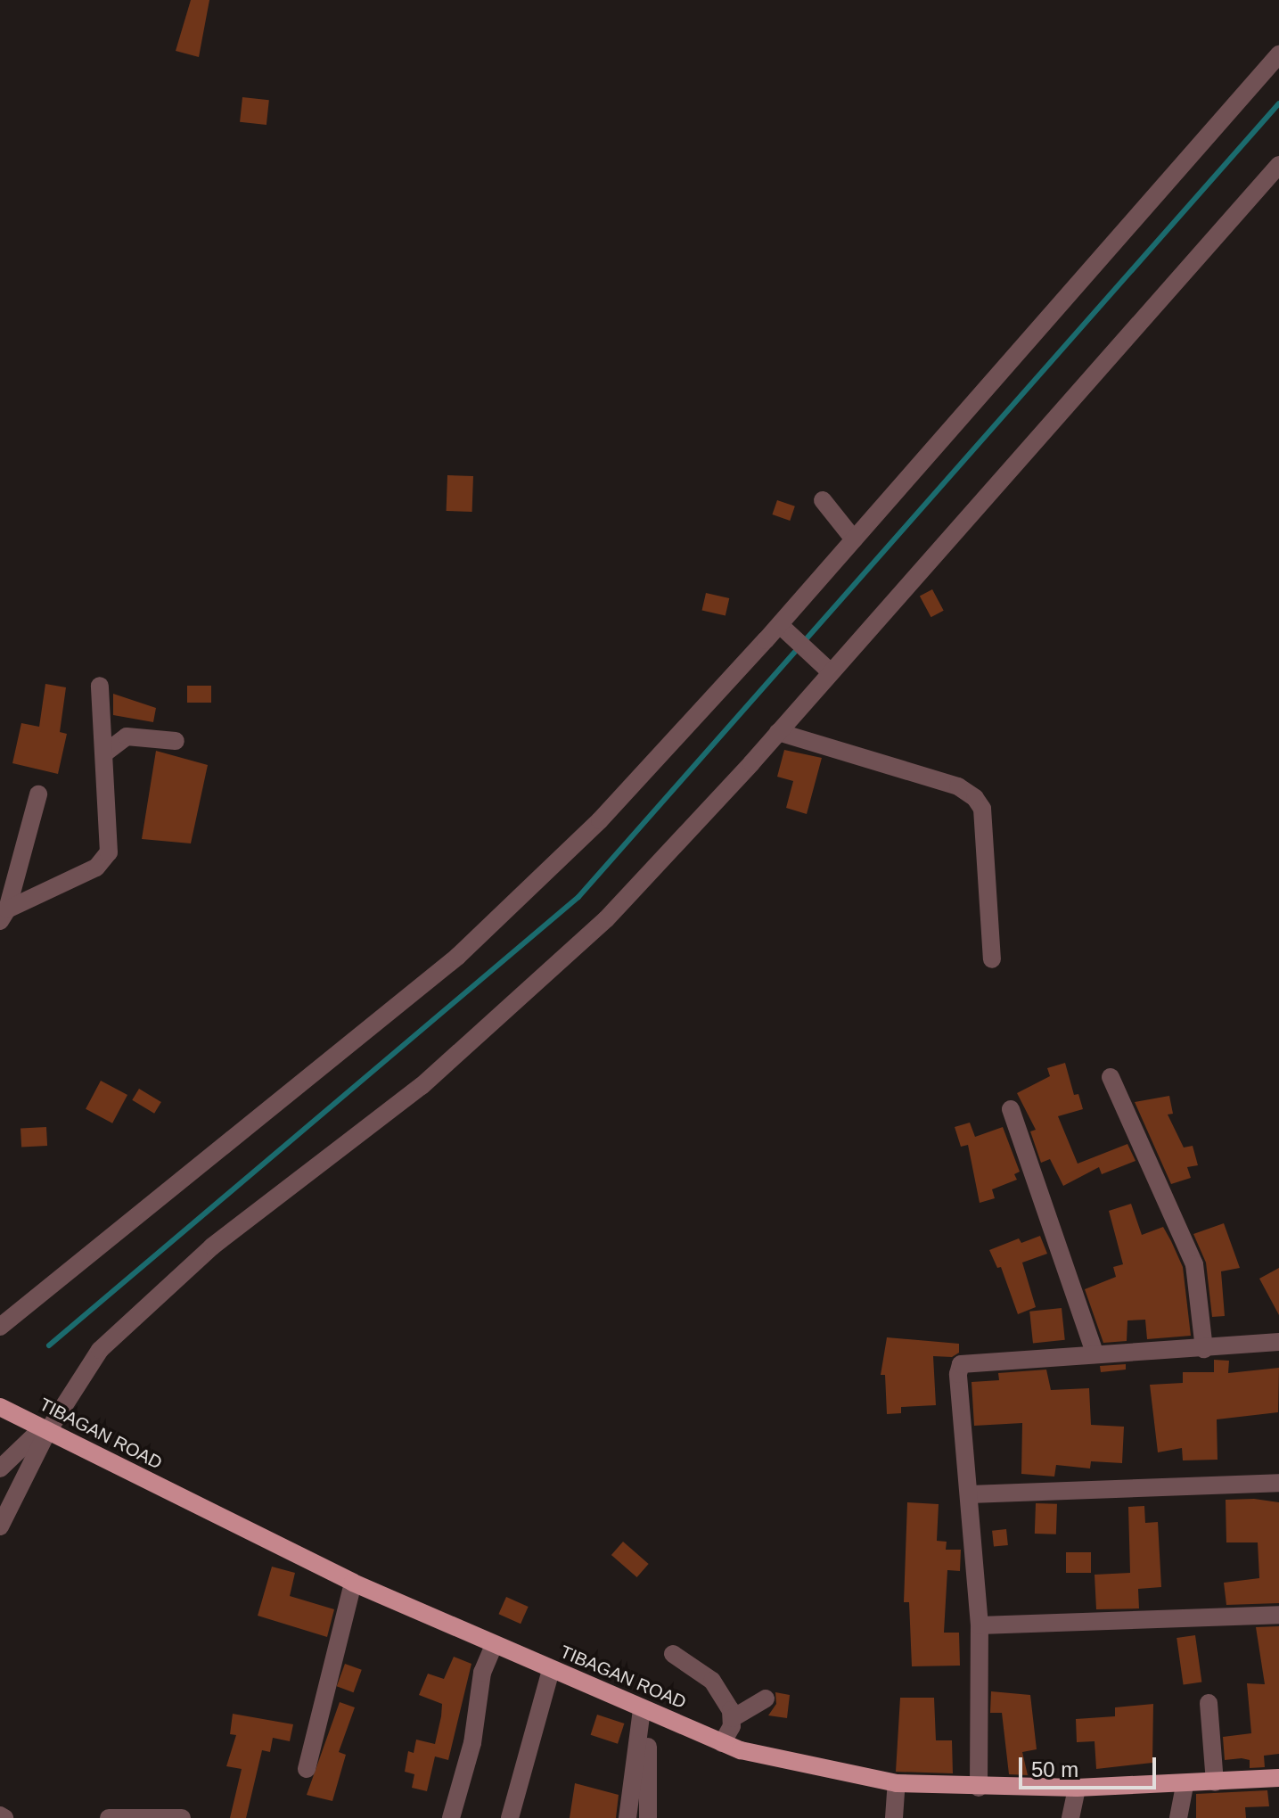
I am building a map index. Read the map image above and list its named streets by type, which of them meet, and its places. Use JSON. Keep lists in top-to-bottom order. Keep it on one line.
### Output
{"streets":{"main road":["TIBAGAN ROAD"]},"scale_bar":"50 m"}
